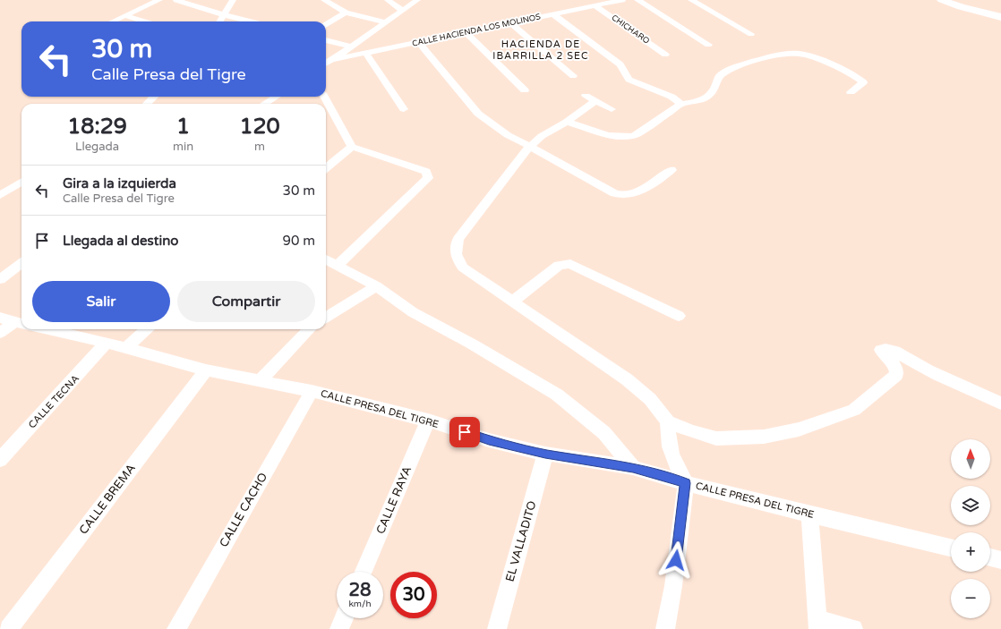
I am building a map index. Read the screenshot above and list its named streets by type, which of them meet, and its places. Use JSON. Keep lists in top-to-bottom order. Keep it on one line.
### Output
{"streets":{"street":["CHICHARO","CALLE HACIENDA LOS MOLINOS","CALLE TECNA","CALLE PRESA DEL TIGRE","CALLE BREMA","CALLE RAYA","CALLE CACHO","EL VALLADITO"]},"crossings":[["CHICHARO","CALLE HACIENDA LOS MOLINOS"],["CALLE TECNA","CALLE PRESA DEL TIGRE"],["CALLE PRESA DEL TIGRE","CALLE BREMA"],["CALLE PRESA DEL TIGRE","CALLE RAYA"],["CALLE PRESA DEL TIGRE","CALLE CACHO"],["CALLE PRESA DEL TIGRE","EL VALLADITO"]],"districts":["HACIENDA DE IBARRILLA 2 SEC"],"north":"top","page":{"turn":["30 m","Calle Presa del Tigre"],"eta":["18:29","Llegada","1","min","120","m"],"list":[{"name":"Gira a la izquierda","note":"Calle Presa del Tigre","value":"30 m"},{"name":"Llegada al destino","value":"90 m"}],"buttons":["Salir","Compartir"],"map_buttons":["+","−"],"speed":"28 km/h","limit":"30"}}
